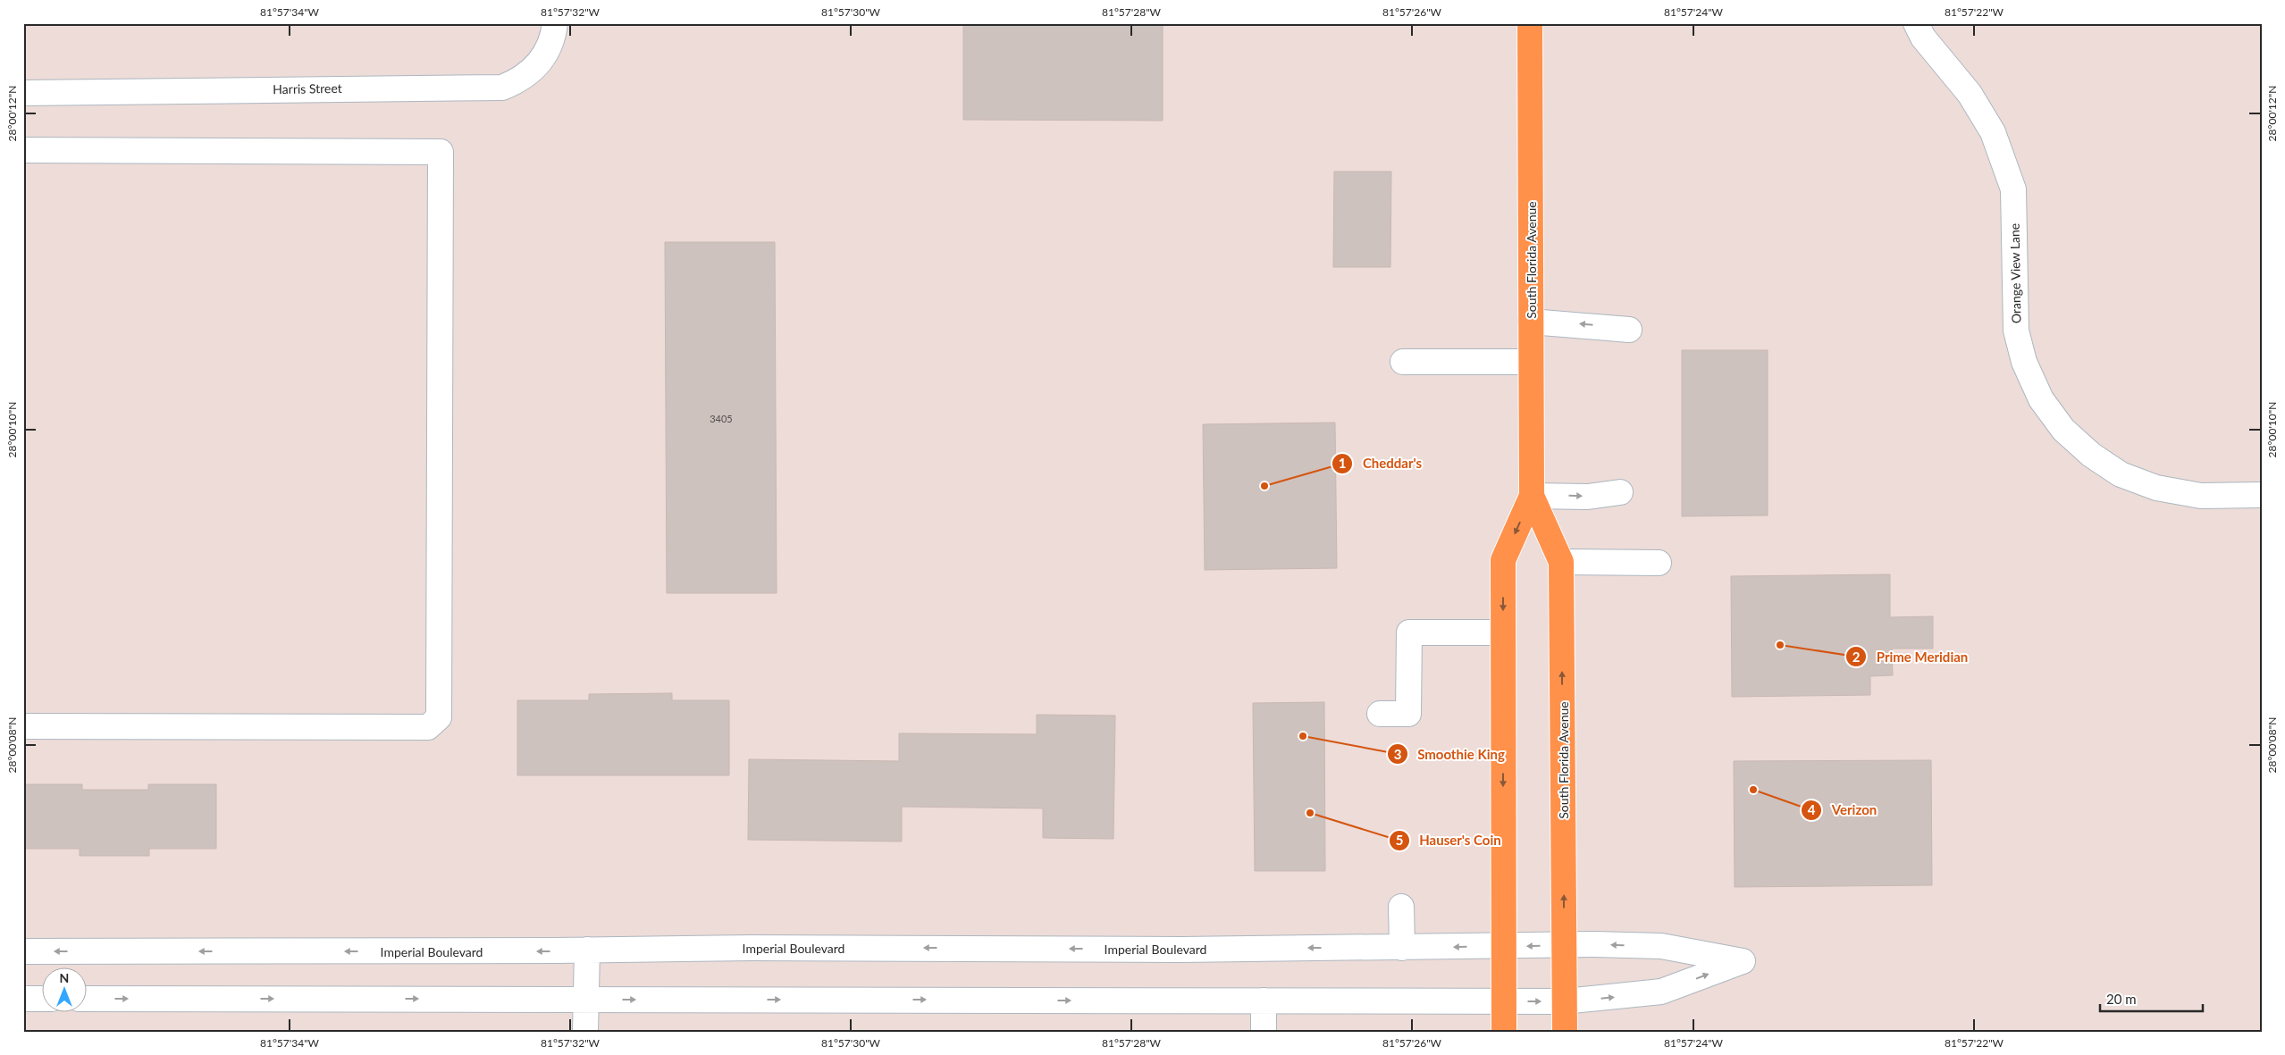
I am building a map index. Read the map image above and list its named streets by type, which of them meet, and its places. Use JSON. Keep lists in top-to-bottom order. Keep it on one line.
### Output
{"streets":{"main road":["South Florida Avenue"],"street":["Harris Street","Orange View Lane","Imperial Boulevard"]},"crossings":[["South Florida Avenue","Imperial Boulevard"]],"places":["Cheddar's","Prime Meridian","Smoothie King","Verizon","Hauser's Coin"],"house_numbers":["3405"],"scale_bar":"20 m","north":"top","coordinates":["81°57'34\"W","81°57'32\"W","81°57'30\"W","81°57'28\"W","81°57'26\"W","81°57'24\"W","81°57'22\"W","28°00'12\"N","28°00'10\"N","28°00'08\"N"]}
